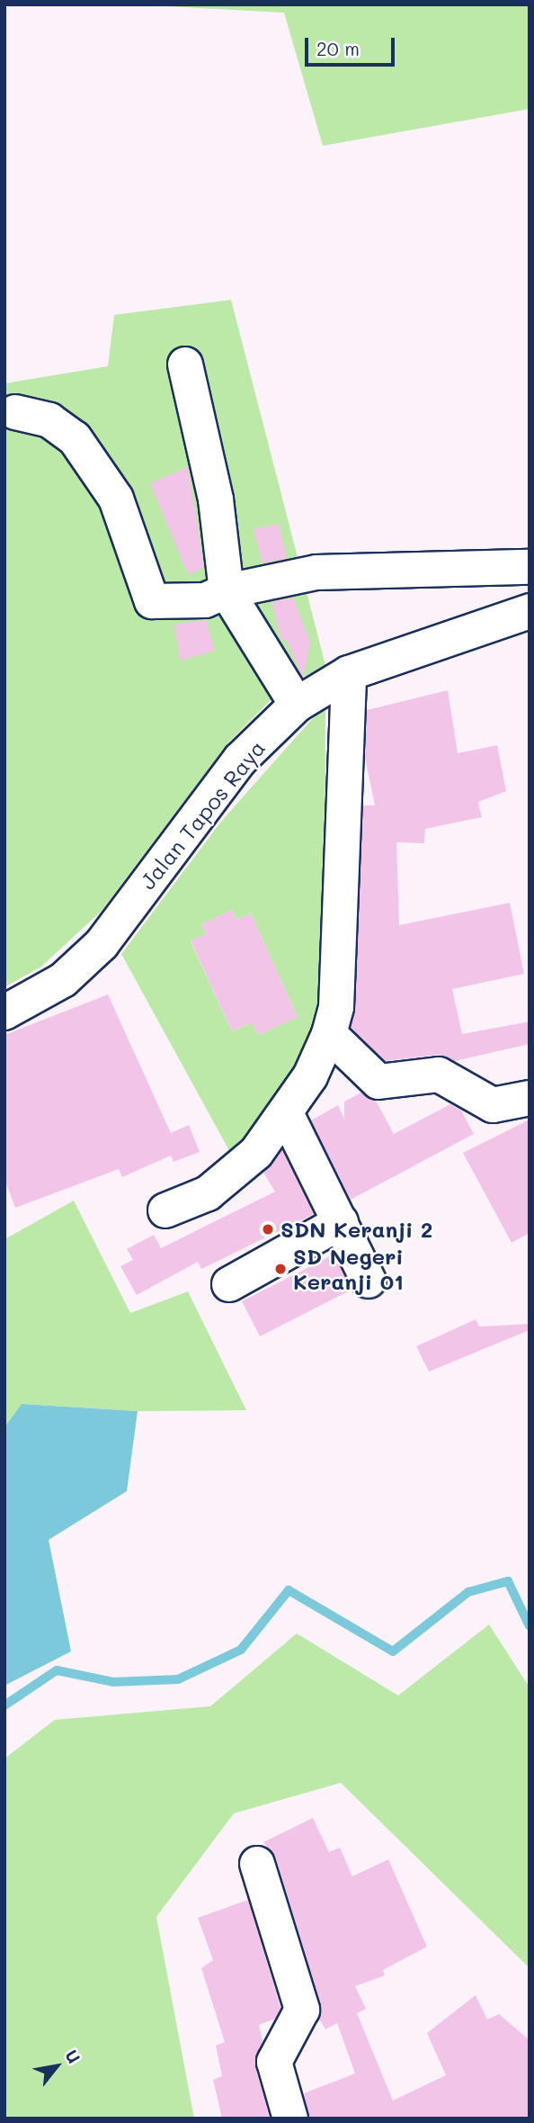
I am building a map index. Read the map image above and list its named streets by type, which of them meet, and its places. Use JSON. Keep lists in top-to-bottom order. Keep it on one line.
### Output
{"streets":{"main road":["Jalan Tapos Raya"]},"places":["SDN Keranji 2","SD Negeri Keranji 01"],"scale_bar":"20 m","north":"top right"}
